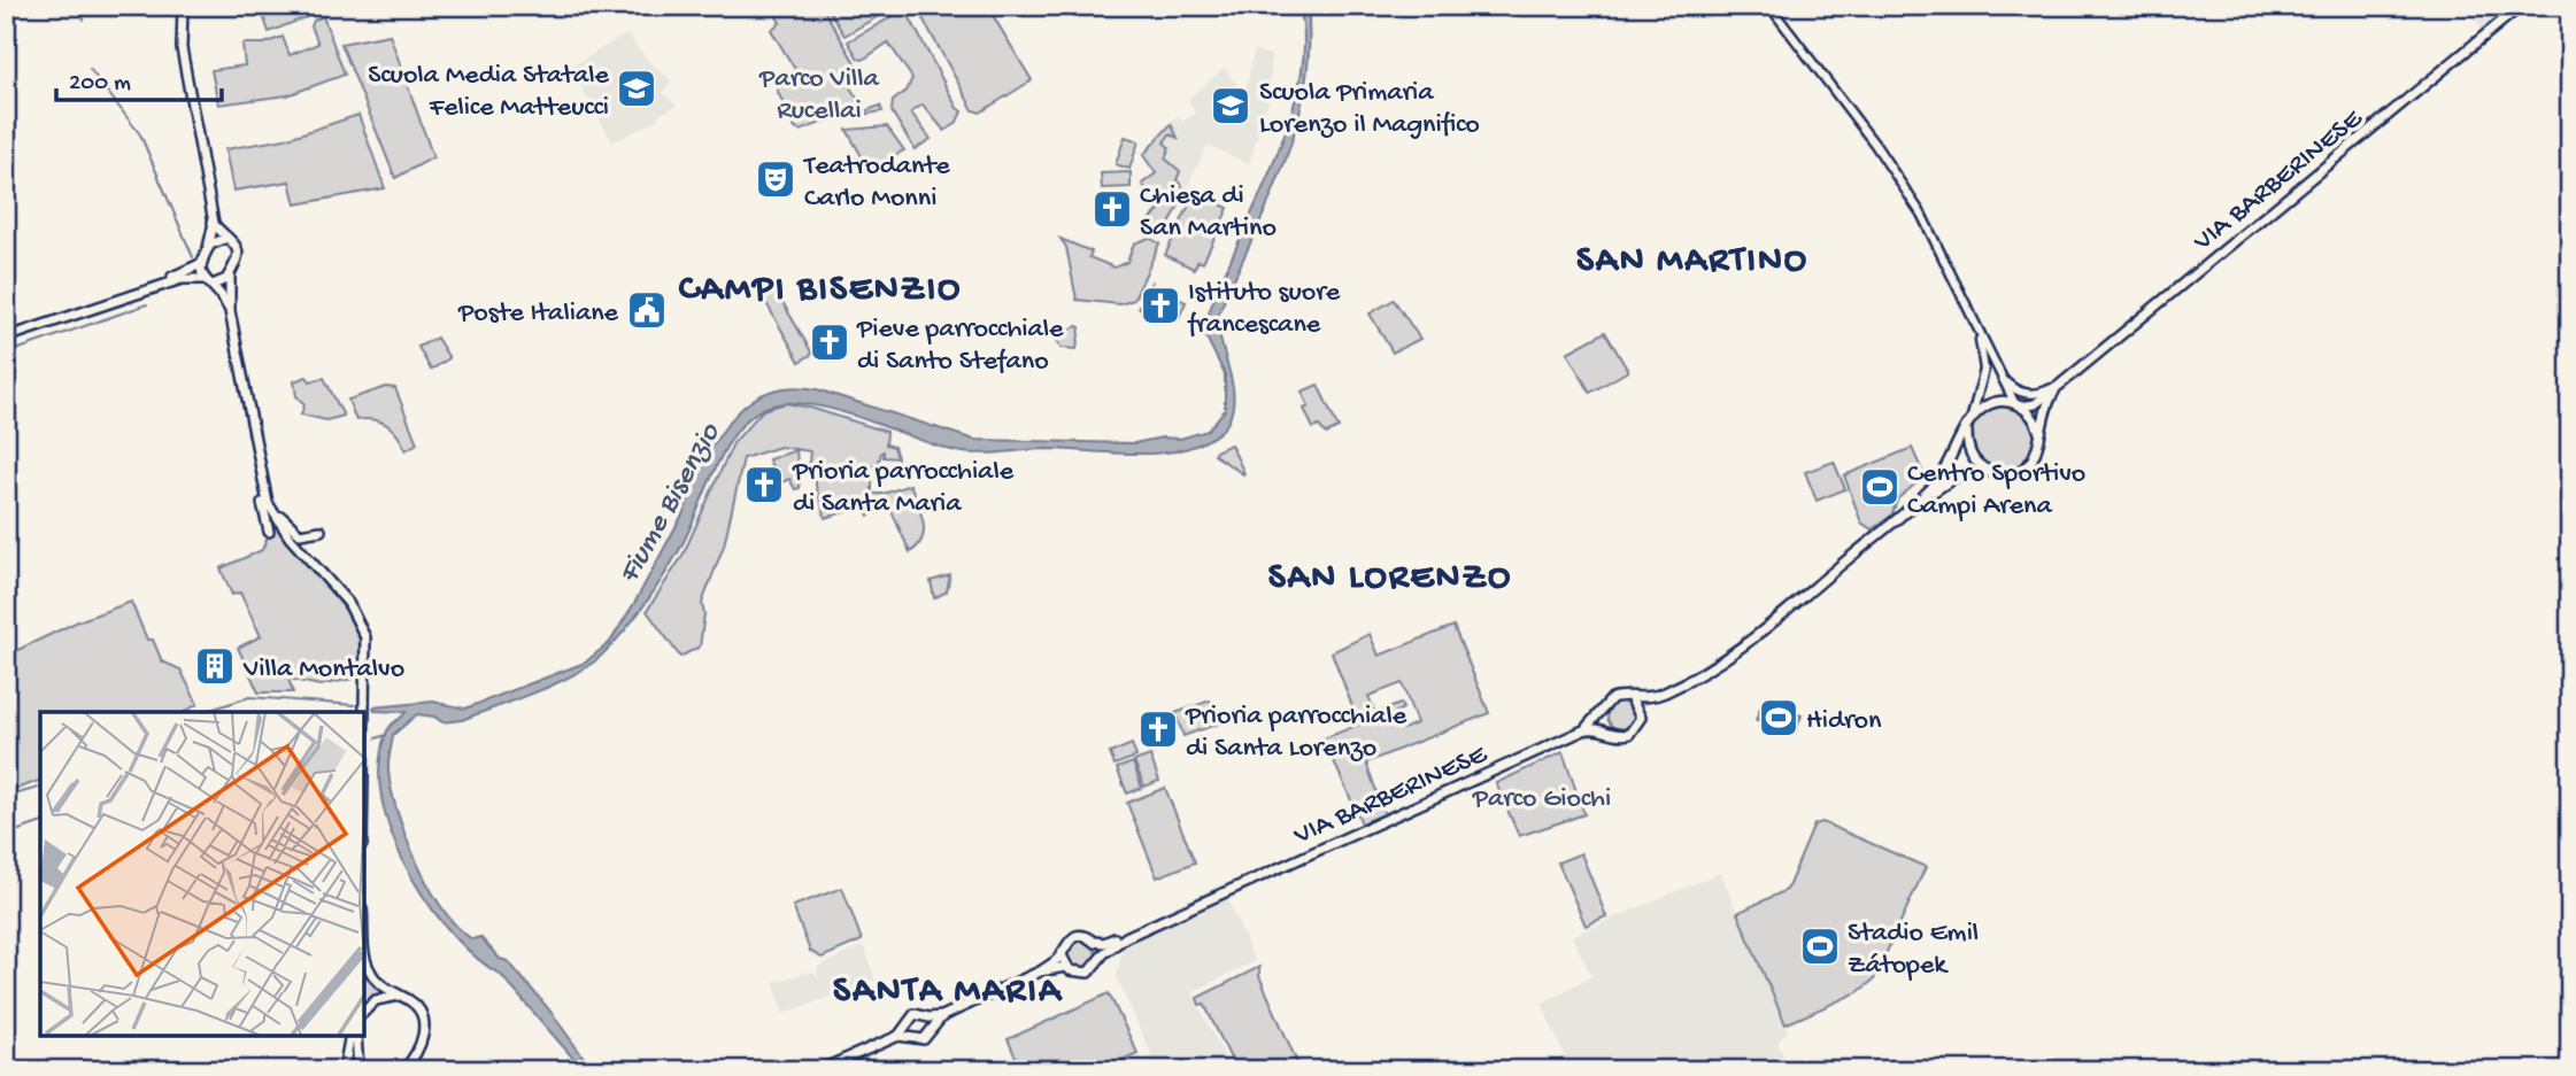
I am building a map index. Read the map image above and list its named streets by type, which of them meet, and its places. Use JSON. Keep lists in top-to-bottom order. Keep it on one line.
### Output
{"streets":{"main road":["VIA BARBERINESE"]},"districts":["SAN MARTINO","CAMPI BISENZIO","SAN LORENZO","SANTA MARIA"],"water":["Fiume Bisenzio"],"parks":["Parco Villa Rucellai","Parco Giochi"],"places":{"school or university":["Scuola Media Statale Felice Matteucci","Scuola Primaria Lorenzo il Magnifico"],"theatre":["Teatrodante Carlo Monni"],"church":["Chiesa di San Martino","Istituto suore francescane","Pieve parrocchiale di Santo Stefano","Prioria parrocchiale di Santa Maria","Prioria parrocchiale di Santa Lorenzo"],"public building":["Poste Italiane"],"sports":["Centro Sportivo Campi Arena","Hidron","Stadio Emil Zátopek"],"building":["Villa Montalvo"]},"scale_bar":"200 m"}
